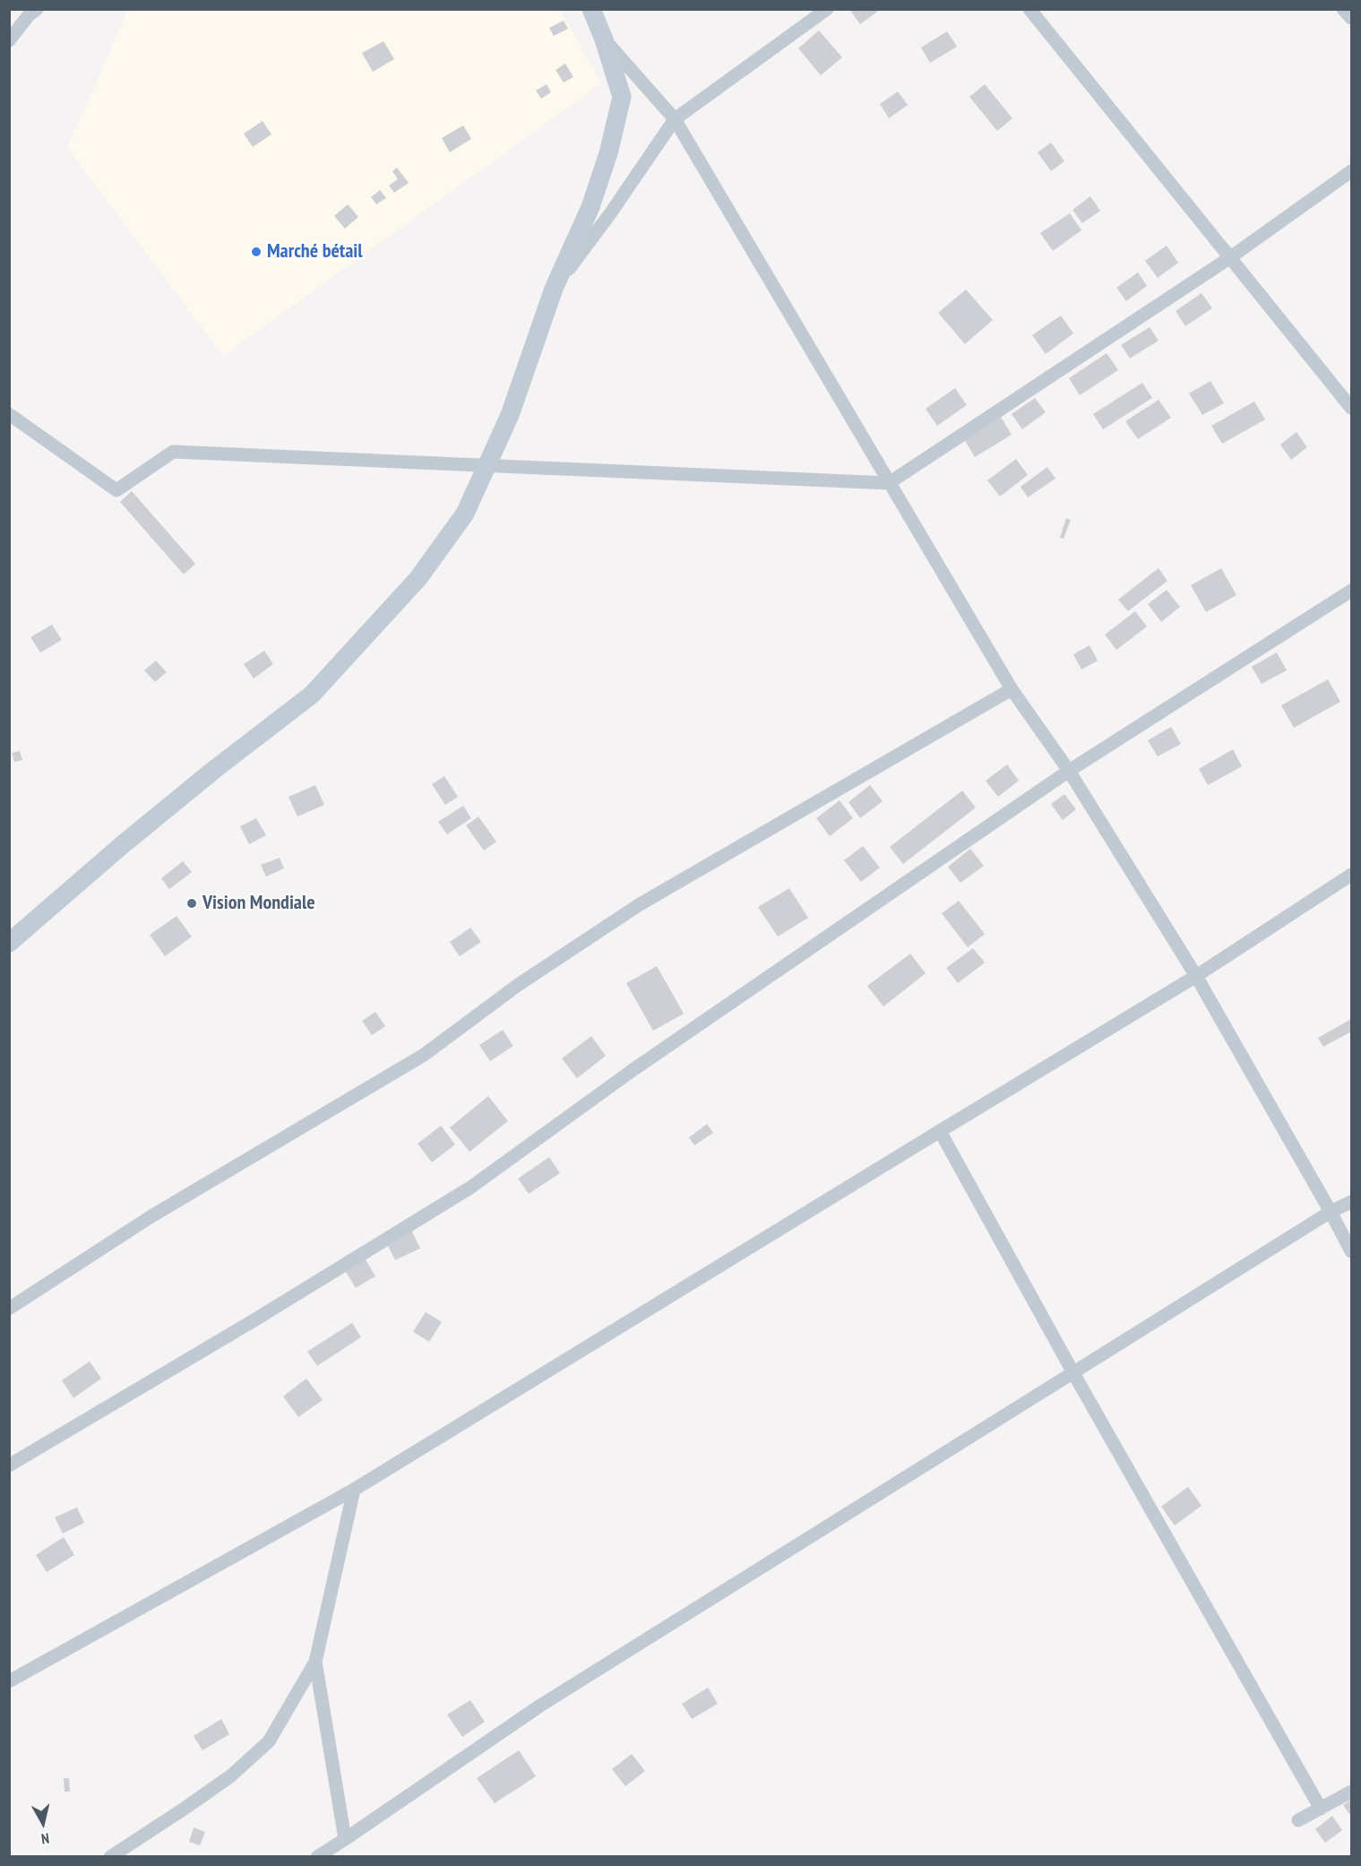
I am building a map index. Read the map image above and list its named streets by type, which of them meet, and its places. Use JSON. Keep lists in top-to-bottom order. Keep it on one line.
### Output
{"places":["Marché bétail","Vision Mondiale"],"north":"bottom"}
